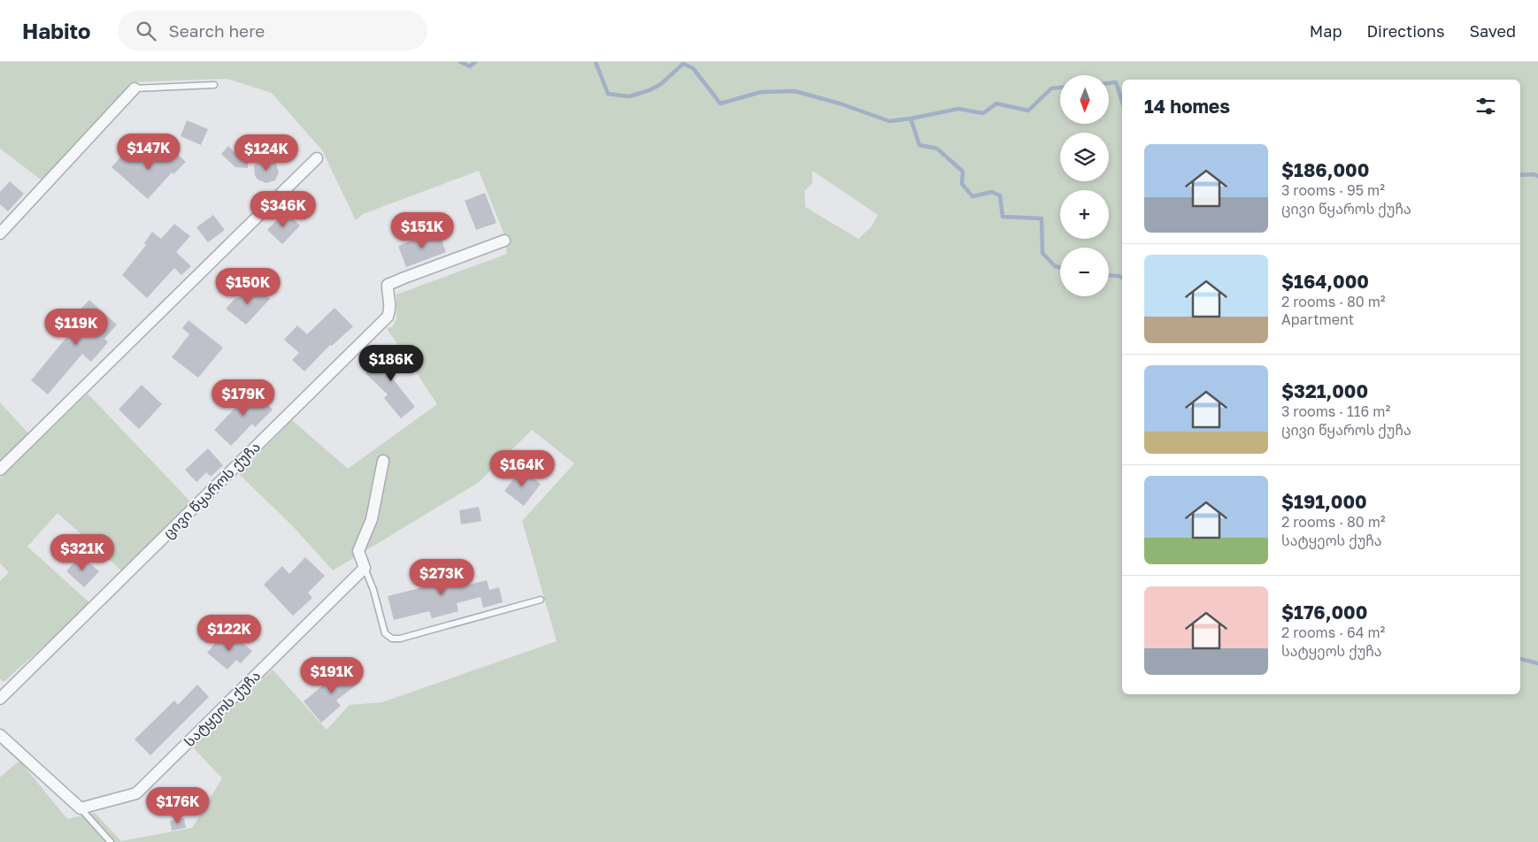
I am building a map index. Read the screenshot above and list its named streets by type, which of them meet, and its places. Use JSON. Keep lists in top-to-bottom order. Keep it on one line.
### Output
{"streets":{"street":["ცივი წყაროს ქუჩა","სატყეოს ქუჩა"]},"north":"bottom","page":{"header":"Habito","search":"Search here","nav":["Map","Directions","Saved"],"map_buttons":["+","−"],"heading":"14 homes","list":[{"name":"$186,000","note":"3 rooms · 95 m² · ცივი წყაროს ქუჩა"},{"name":"$164,000","note":"2 rooms · 80 m² · Apartment"},{"name":"$321,000","note":"3 rooms · 116 m² · ცივი წყაროს ქუჩა"},{"name":"$191,000","note":"2 rooms · 80 m² · სატყეოს ქუჩა"},{"name":"$176,000","note":"2 rooms · 64 m² · სატყეოს ქუჩა"}],"price":["$147K","$124K","$346K","$151K","$150K","$119K","$186K","$179K","$164K","$321K","$273K","$122K","$191K","$176K"]}}
